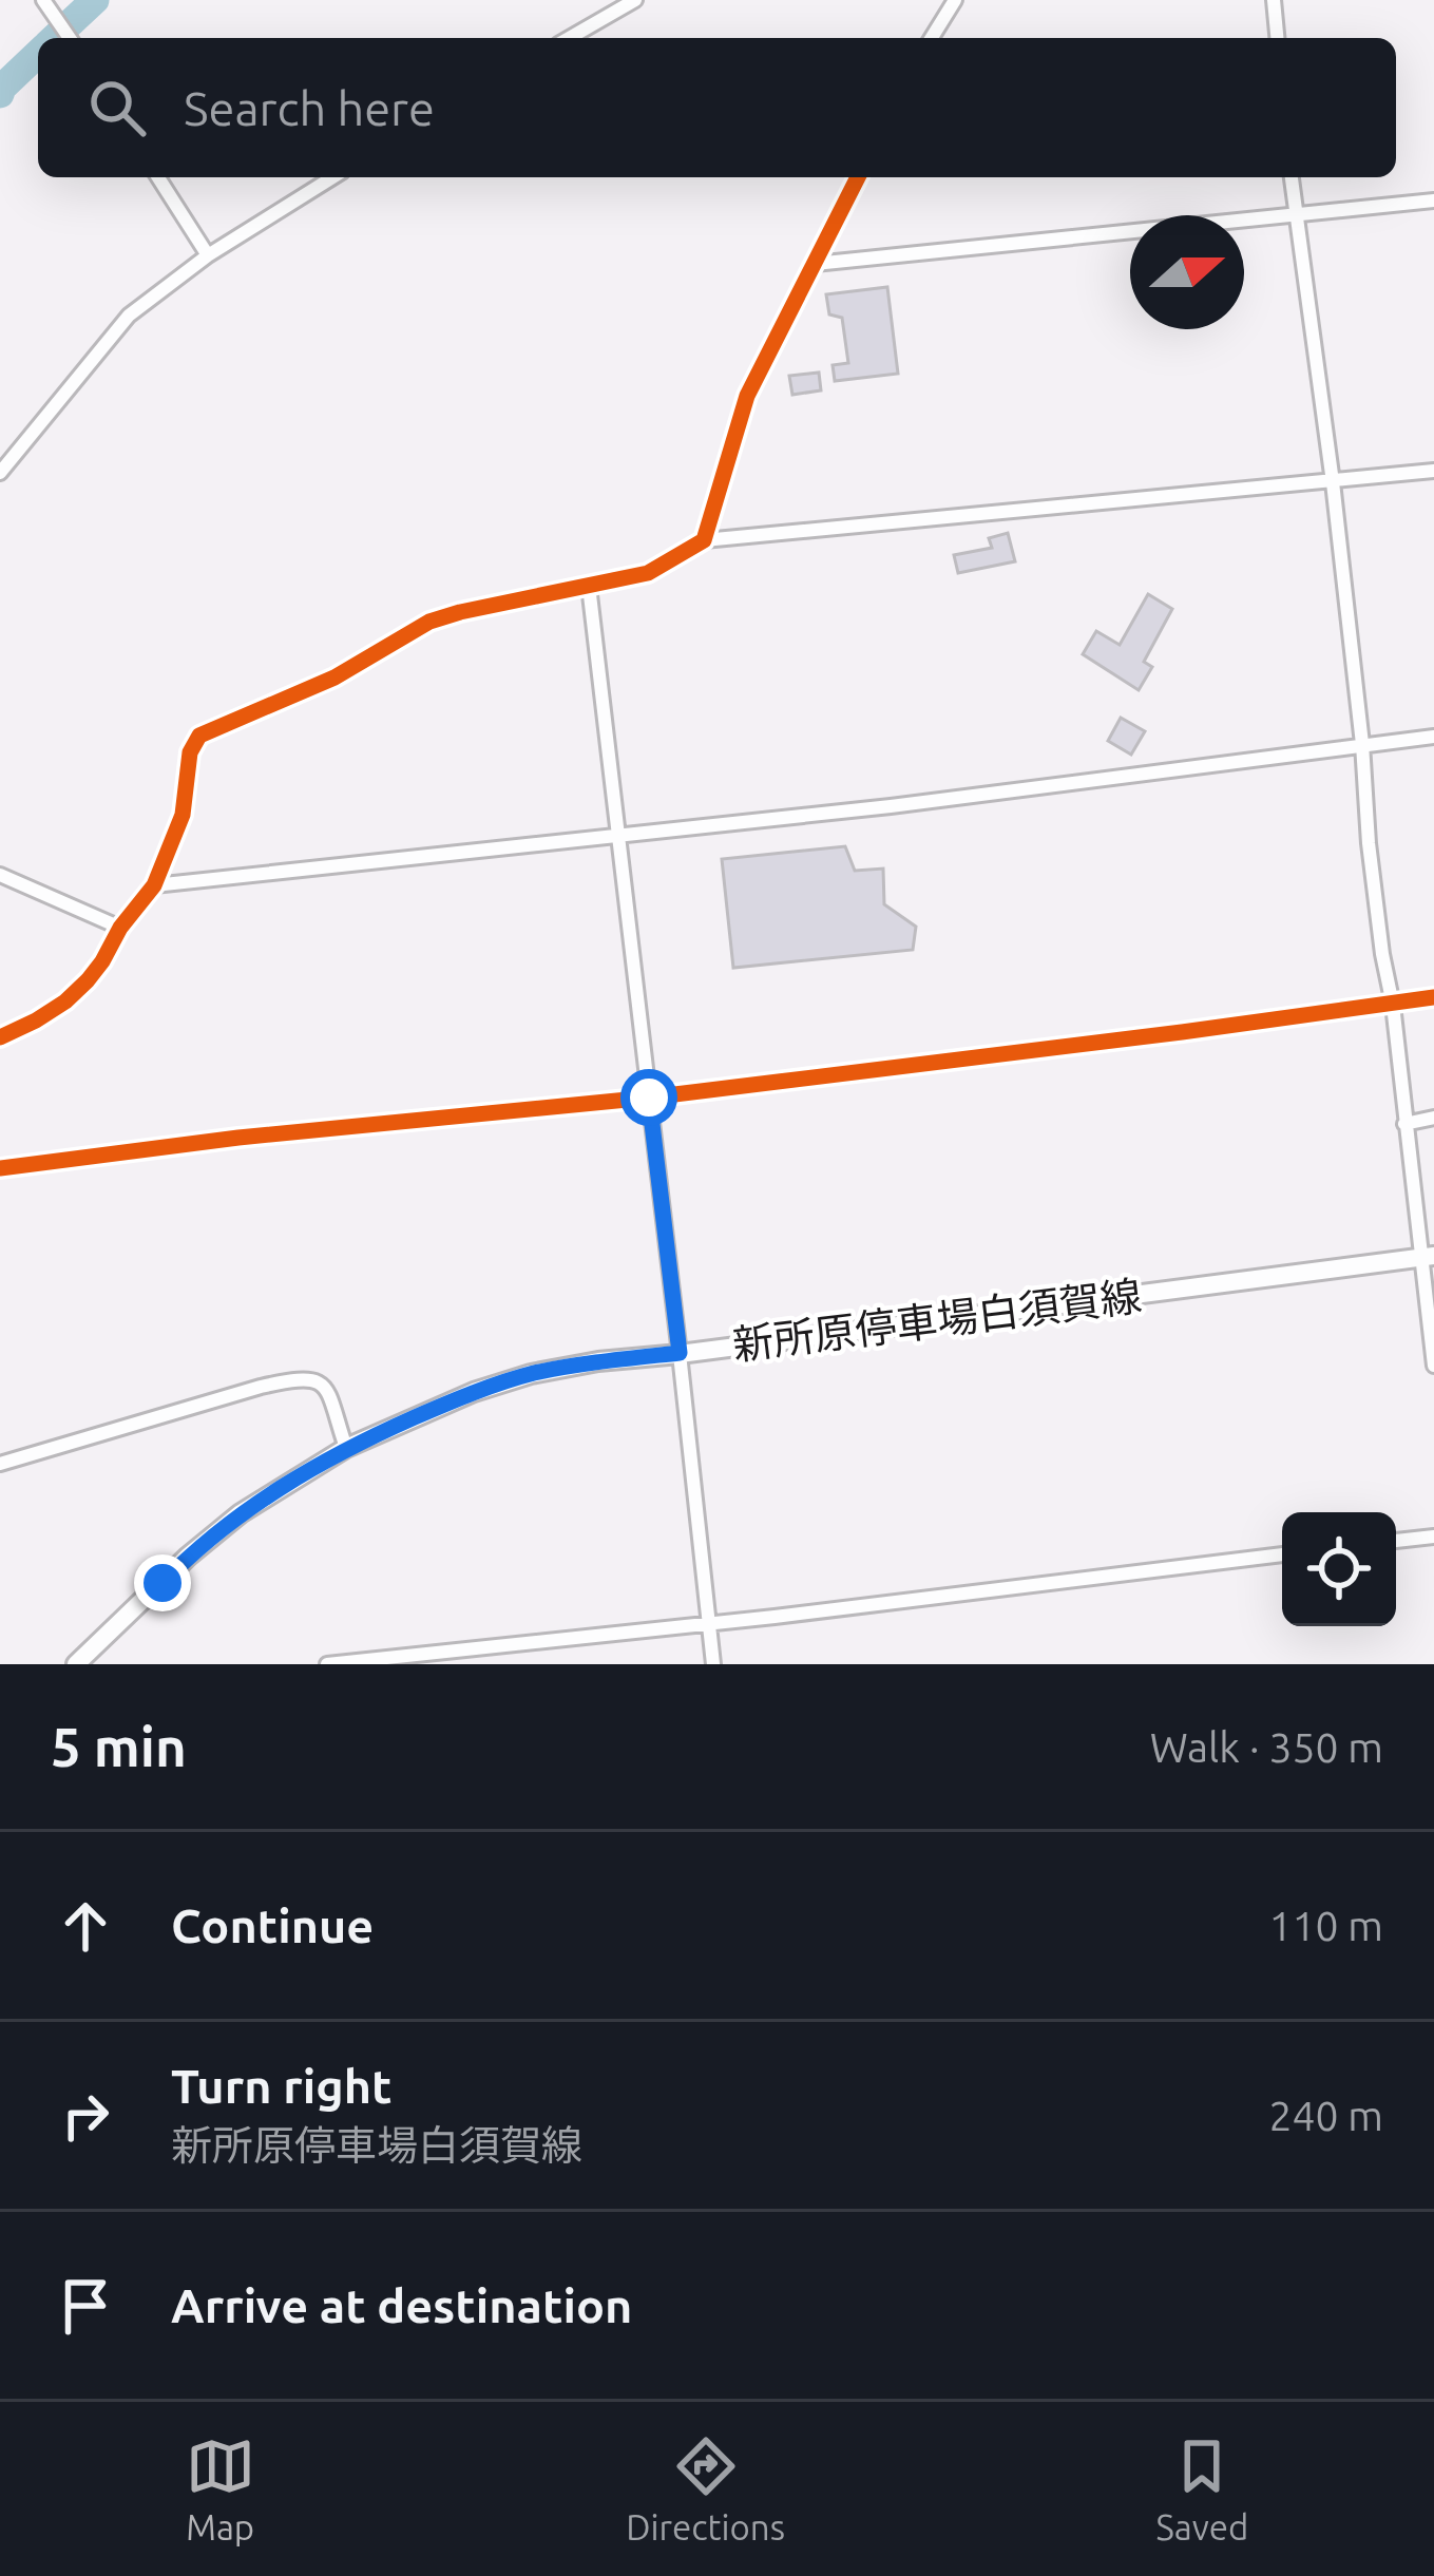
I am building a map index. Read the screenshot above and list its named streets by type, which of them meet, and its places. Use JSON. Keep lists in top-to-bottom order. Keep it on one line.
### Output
{"streets":{"main road":["新所原停車場白須賀線"]},"north":"right","page":{"search":"Search here","heading":["5 min","Walk · 350 m"],"list":[["Continue","110 m"],["Turn right","新所原停車場白須賀線","240 m"],"Arrive at destination"],"nav":["Map","Directions","Saved"]}}
